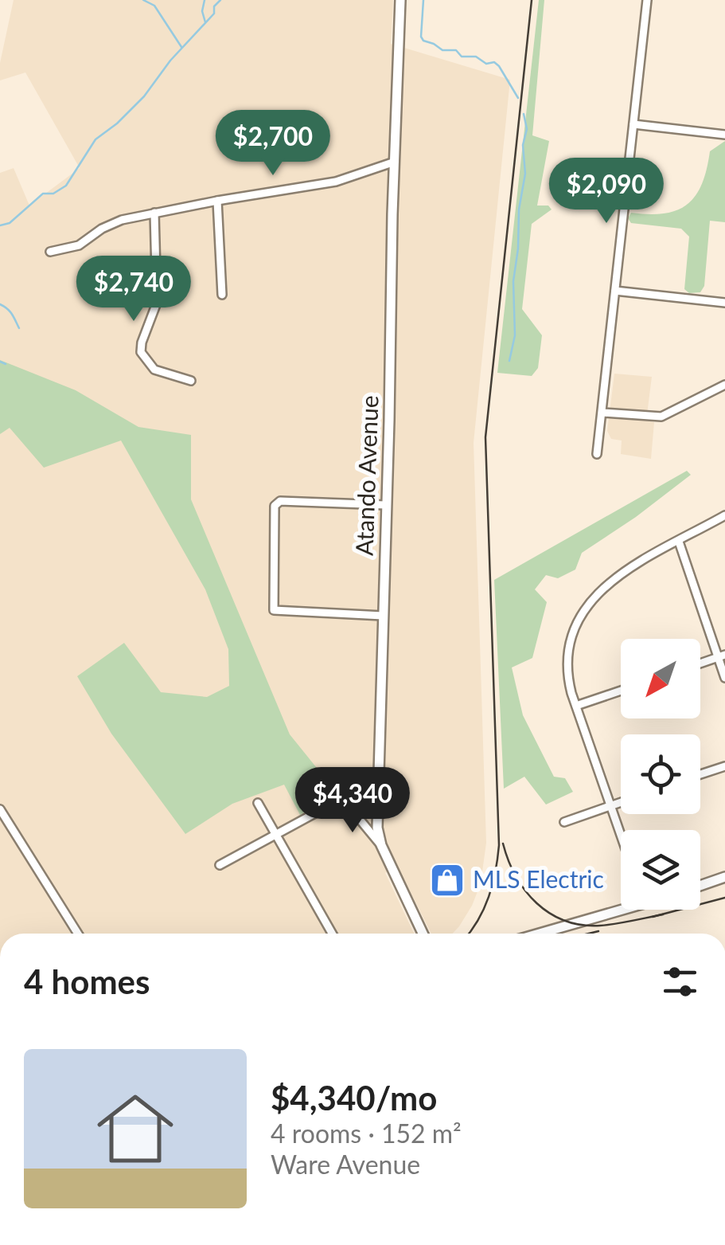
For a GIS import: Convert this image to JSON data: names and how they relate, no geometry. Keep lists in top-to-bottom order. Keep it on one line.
{"streets":{"main road":["Atando Avenue"]},"places":{"shop":["MLS Electric"]},"north":"bottom left","page":{"price":["$2,700","$2,090","$2,740","$4,340"],"heading":"4 homes","list":[{"name":"$4,340/mo","note":"4 rooms · 152 m² · Ware Avenue"}]}}
